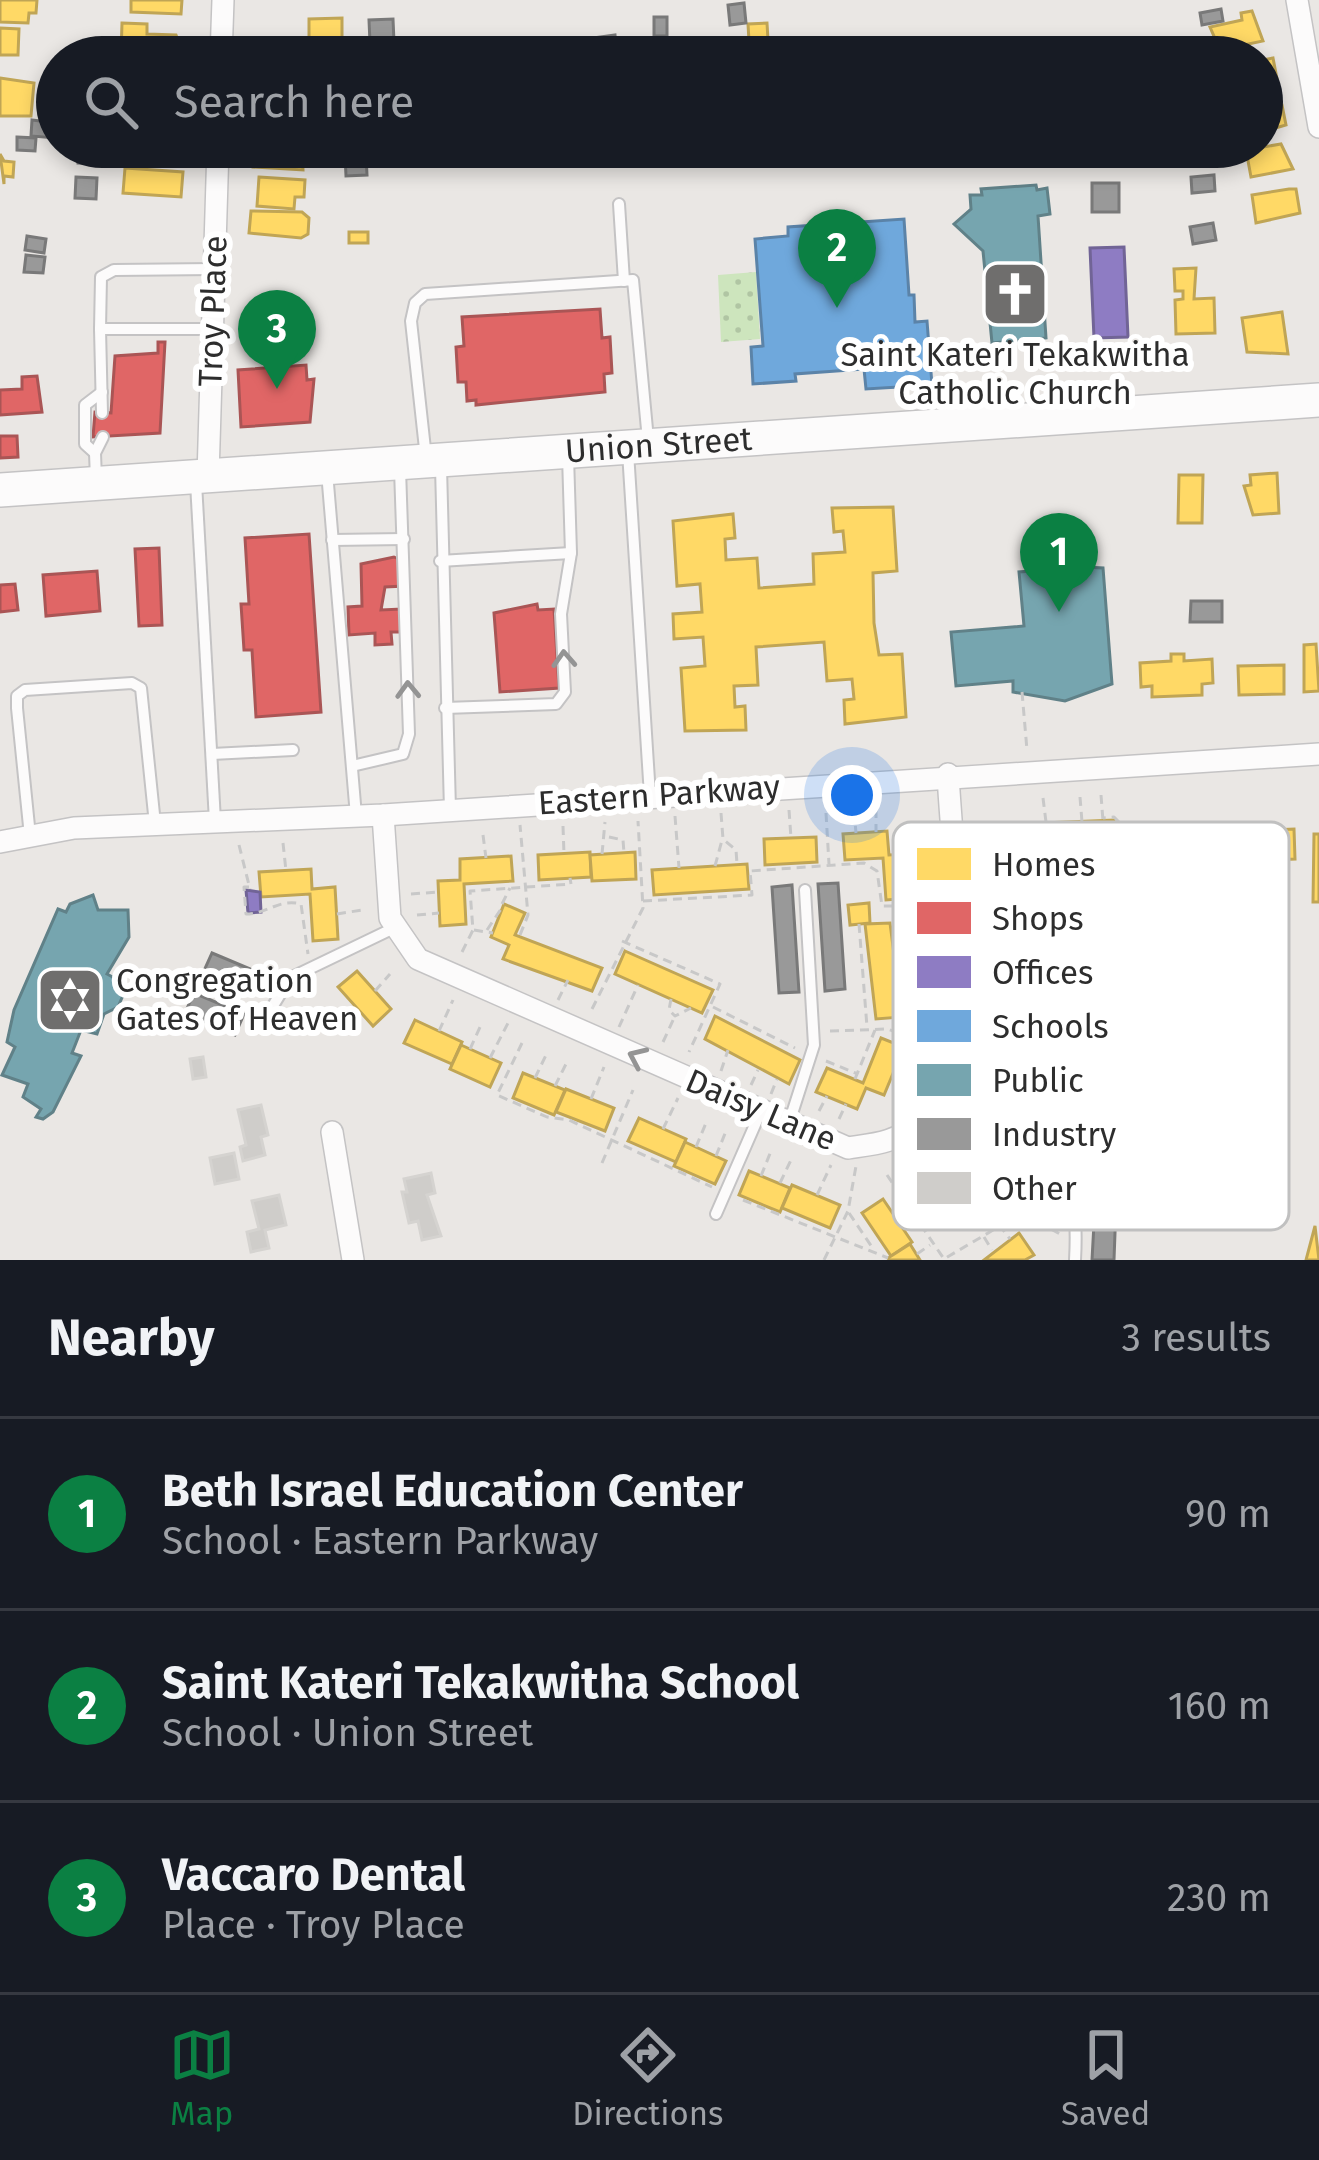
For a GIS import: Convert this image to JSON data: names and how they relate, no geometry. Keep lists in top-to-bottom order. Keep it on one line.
{"streets":{"main road":["Union Street"],"street":["Troy Place","Eastern Parkway","Daisy Lane"]},"crossings":[["Troy Place","Union Street"]],"places":{"church":["Saint Kateri Tekakwitha Catholic Church"],"synagogue":["Congregation Gates of Heaven"]},"legend":["Homes","Shops","Offices","Schools","Public","Industry","Other"],"page":{"search":"Search here","pins":["2","3","1"],"heading":["Nearby","3 results"],"list":[{"mark":"1","name":"Beth Israel Education Center","note":"School · Eastern Parkway","value":"90 m"},{"mark":"2","name":"Saint Kateri Tekakwitha School","note":"School · Union Street","value":"160 m"},{"mark":"3","name":"Vaccaro Dental","note":"Place · Troy Place","value":"230 m"}],"nav":["Map","Directions","Saved"]}}
